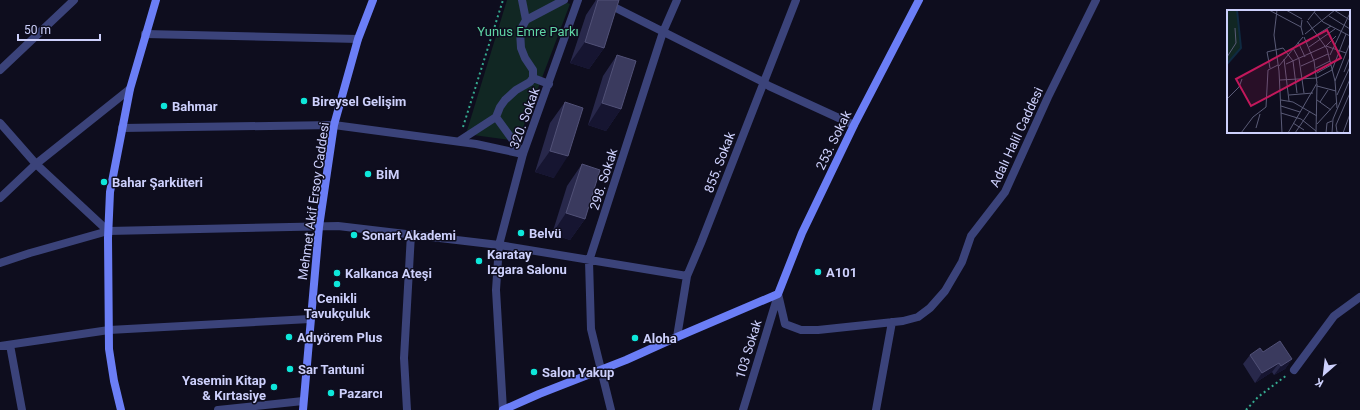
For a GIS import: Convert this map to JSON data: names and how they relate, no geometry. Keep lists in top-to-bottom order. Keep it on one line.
{"streets":{"street":["320. Sokak","Adalı Halil Caddesi","253. Sokak","855. Sokak","298. Sokak","Mehmet Akif Ersoy Caddesi","103 Sokak"]},"crossings":[["Adalı Halil Caddesi","253. Sokak"],["Adalı Halil Caddesi","103 Sokak"],["253. Sokak","103 Sokak"]],"parks":["Yunus Emre Parkı"],"places":["Bireysel Gelişim","Bahmar","BİM","Bahar Şarküteri","Belvü","Sonart Akademi","Karatay Izgara Salonu","A101","Kalkanca Ateşi","Cenikli Tavukçuluk","Adıyörem Plus","Aloha","Sar Tantuni","Salon Yakup","Yasemin Kitap & Kırtasiye","Pazarcı"],"scale_bar":"50 m","north":"bottom left"}
